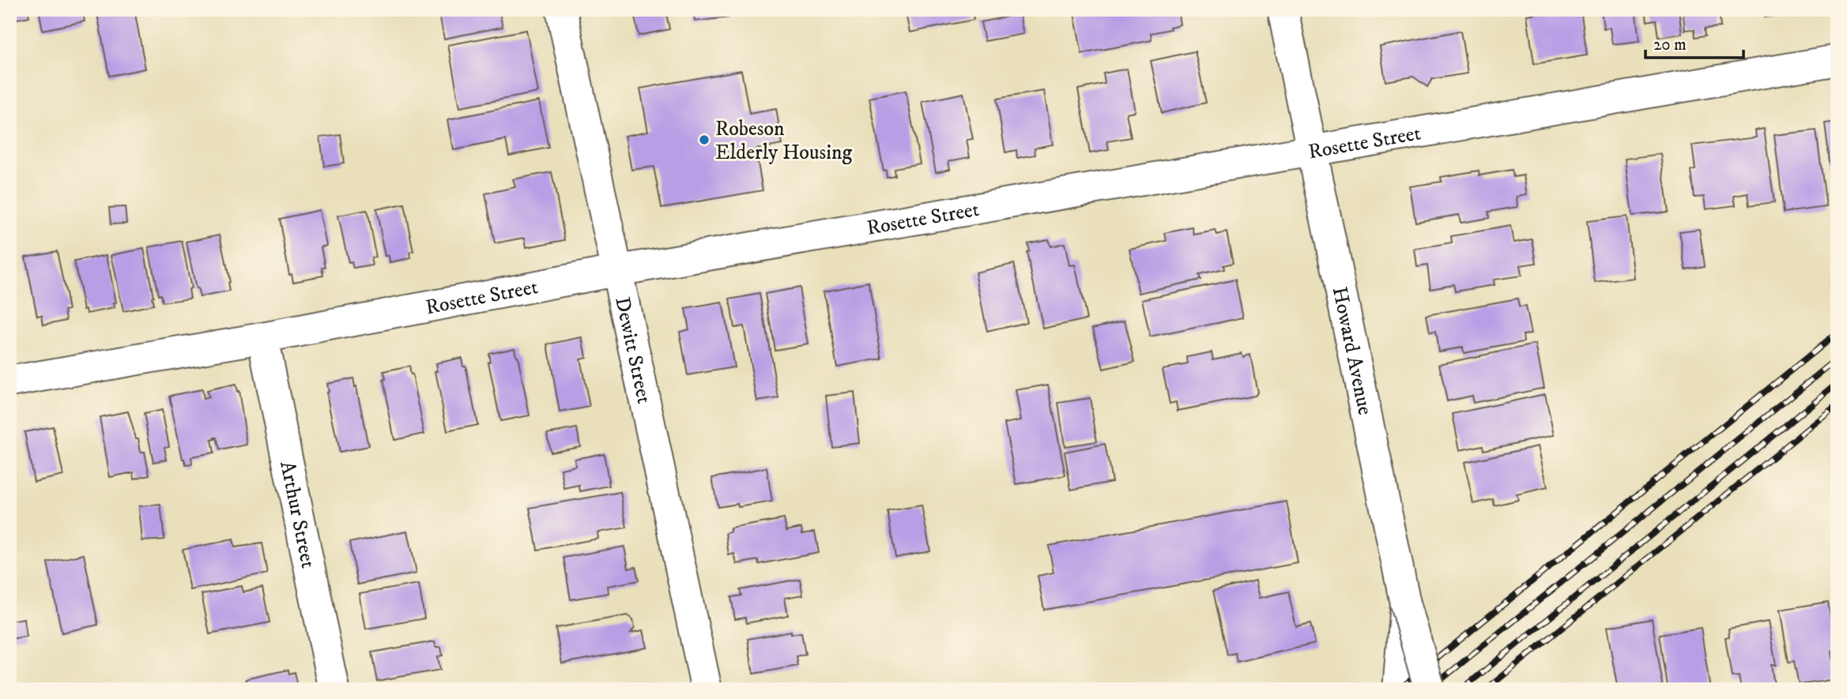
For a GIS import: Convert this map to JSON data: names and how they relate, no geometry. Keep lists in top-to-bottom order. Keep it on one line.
{"streets":{"street":["Rosette Street","Dewitt Street","Howard Avenue","Arthur Street"]},"crossings":[["Rosette Street","Dewitt Street"],["Rosette Street","Howard Avenue"],["Rosette Street","Arthur Street"]],"places":["Robeson Elderly Housing"],"scale_bar":"20 m"}
